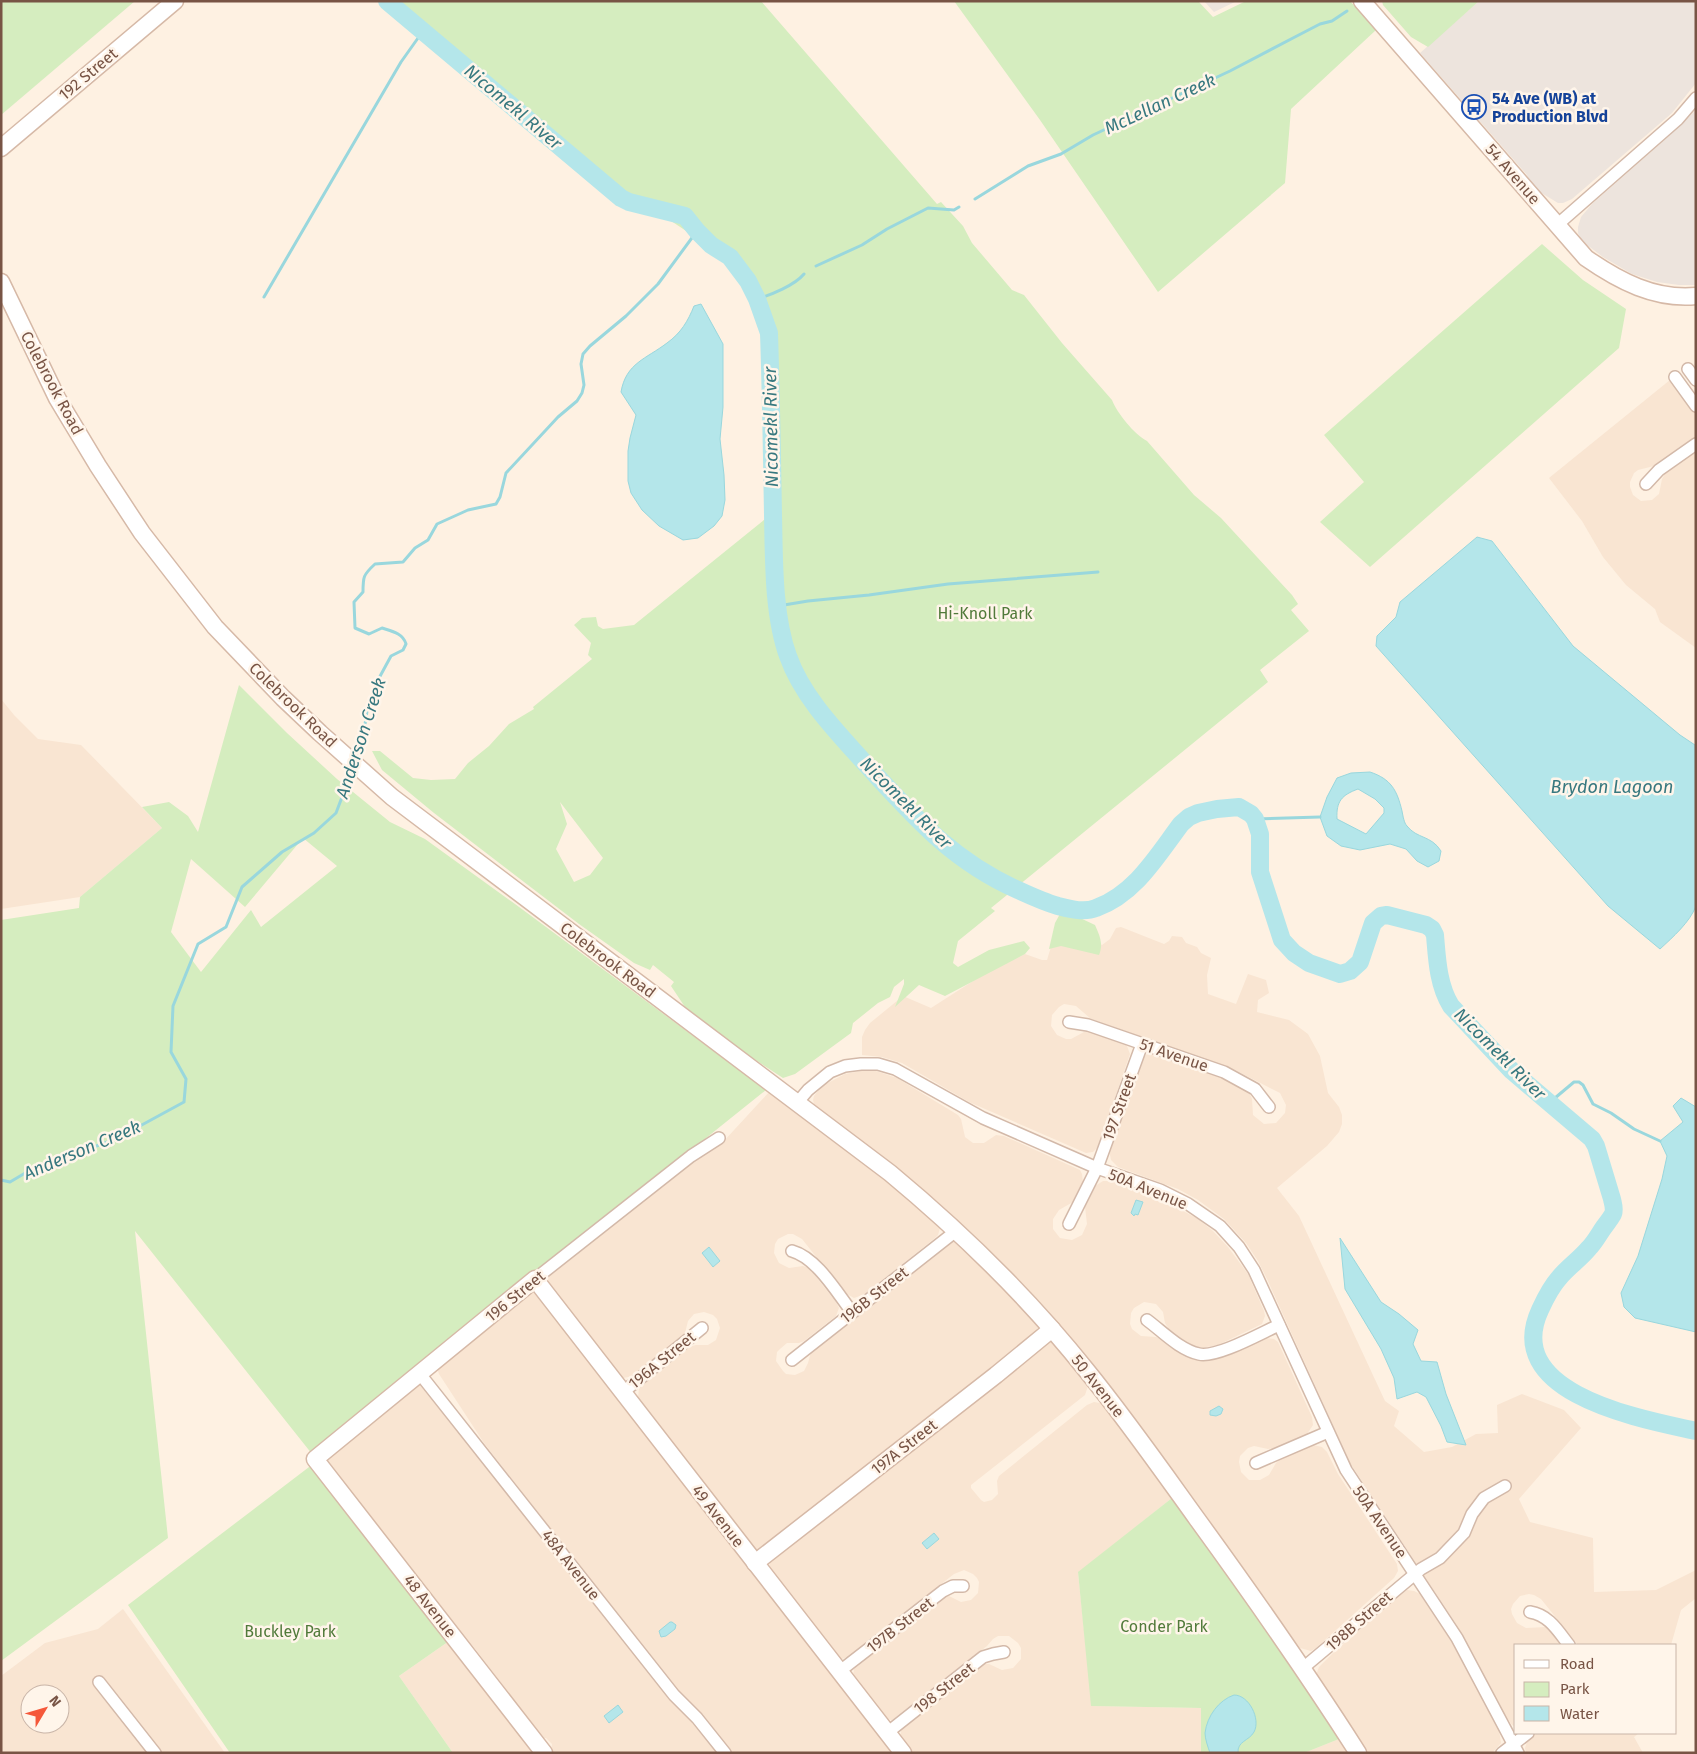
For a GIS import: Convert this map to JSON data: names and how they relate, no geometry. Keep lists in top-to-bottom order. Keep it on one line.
{"streets":{"street":["192 Street","54 Avenue","Colebrook Road","51 Avenue","197 Street","50A Avenue","196B Street","196 Street","196A Street","50 Avenue","197A Street","49 Avenue","48A Avenue","48 Avenue","198B Street","197B Street","198 Street"]},"crossings":[["Colebrook Road","50 Avenue"],["51 Avenue","197 Street"],["197 Street","50A Avenue"],["50A Avenue","50 Avenue"],["50A Avenue","198B Street"],["196B Street","50 Avenue"],["196 Street","49 Avenue"],["196 Street","48A Avenue"],["196 Street","48 Avenue"],["196A Street","49 Avenue"],["50 Avenue","197A Street"],["50 Avenue","198B Street"],["197A Street","49 Avenue"],["49 Avenue","197B Street"],["49 Avenue","198 Street"]],"water":["McLellan Creek","Nicomekl River","Anderson Creek","Brydon Lagoon"],"parks":["Hi-Knoll Park","Conder Park","Buckley Park"],"places":{"bus stop":["54 Ave (WB) at Production Blvd"]},"legend":["Road","Park","Water"],"north":"top right"}
